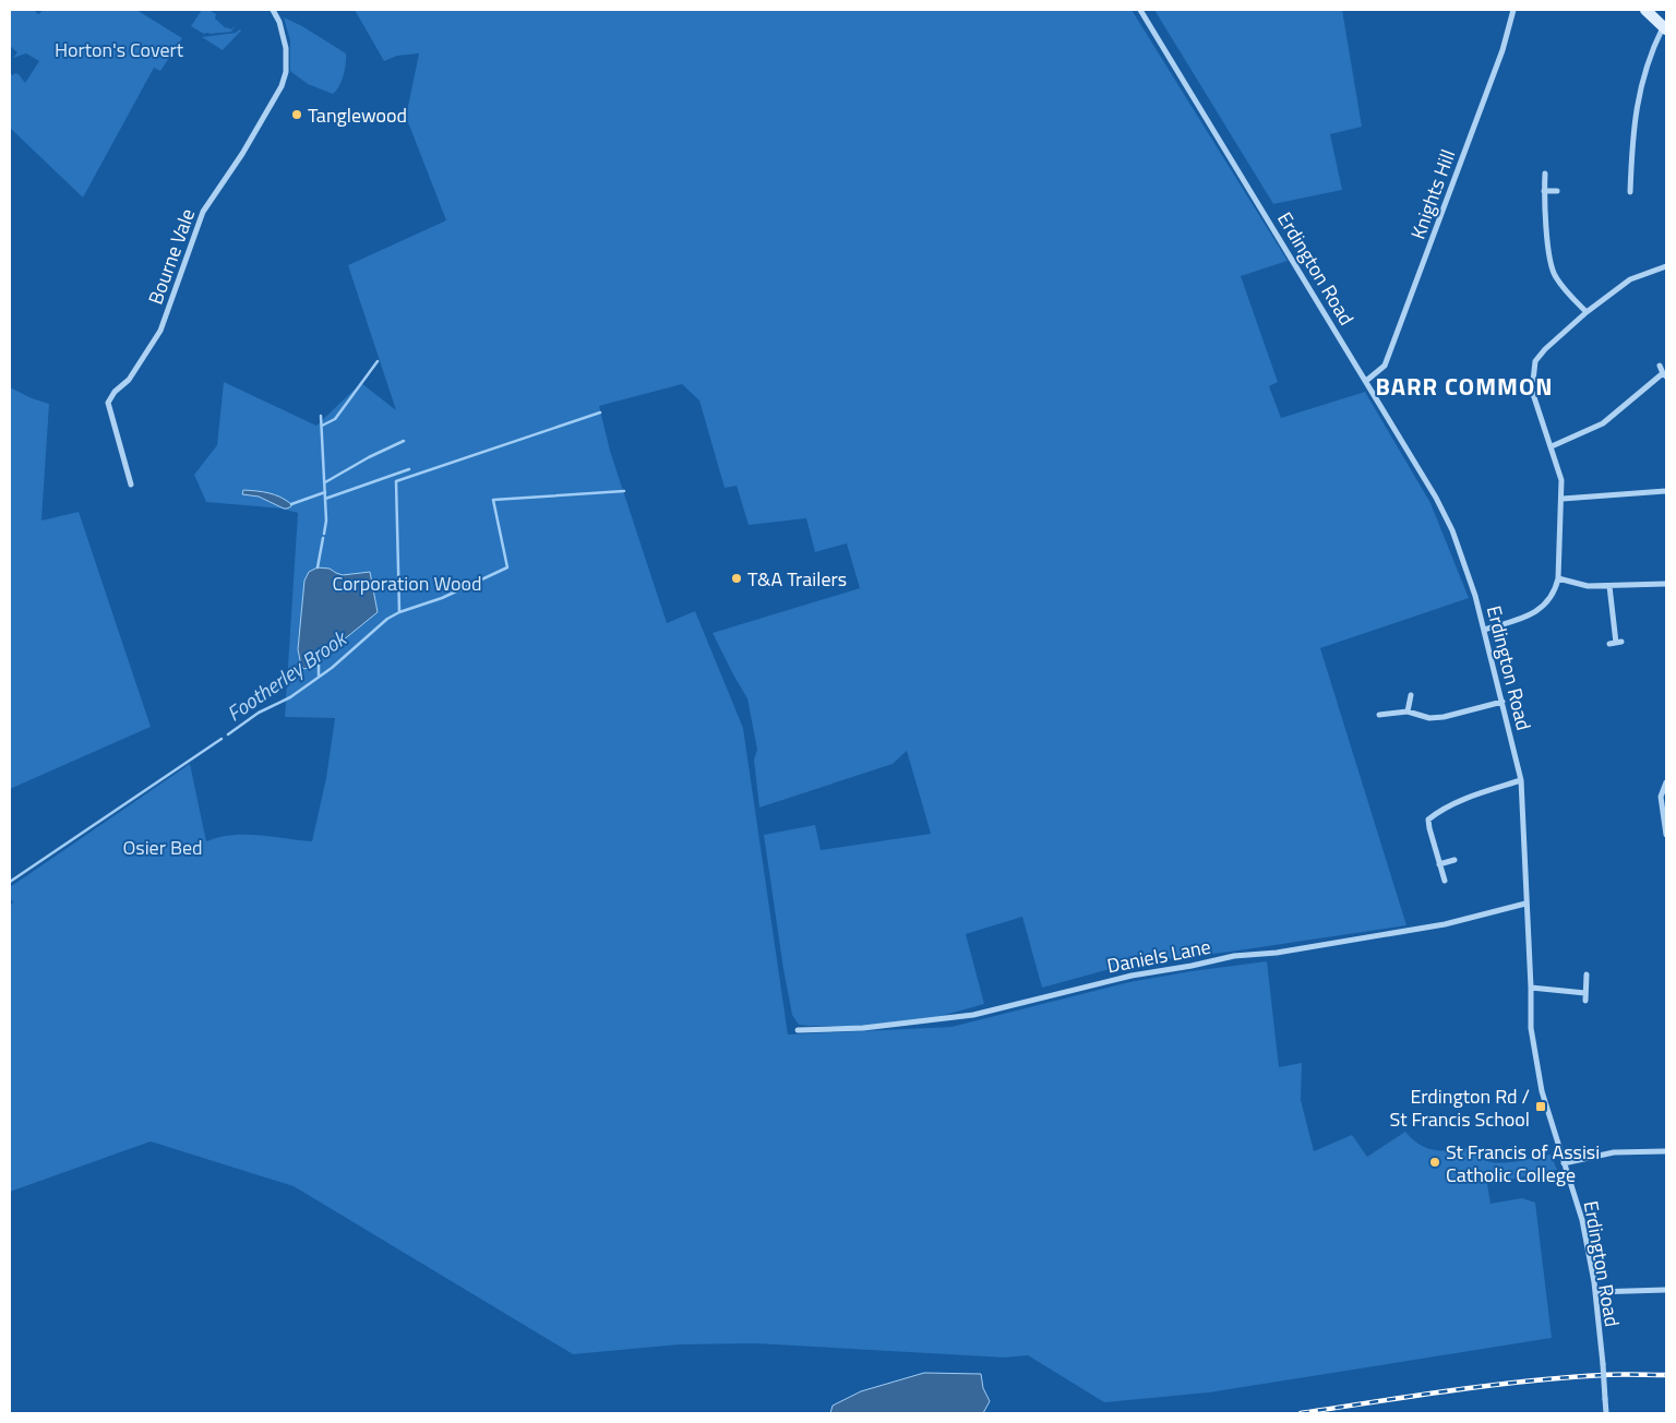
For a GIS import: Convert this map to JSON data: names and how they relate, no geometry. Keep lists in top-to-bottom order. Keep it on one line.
{"streets":{"street":["Knights Hill","Bourne Vale","Erdington Road","Daniels Lane"]},"crossings":[["Knights Hill","Erdington Road"],["Erdington Road","Daniels Lane"]],"districts":["BARR COMMON"],"water":["Footherley Brook"],"parks":["Horton's Covert","Corporation Wood","Osier Bed"],"places":{"other":["Tanglewood","T&A Trailers","St Francis of Assisi Catholic College"],"transit":["Erdington Rd / St Francis School"]}}
